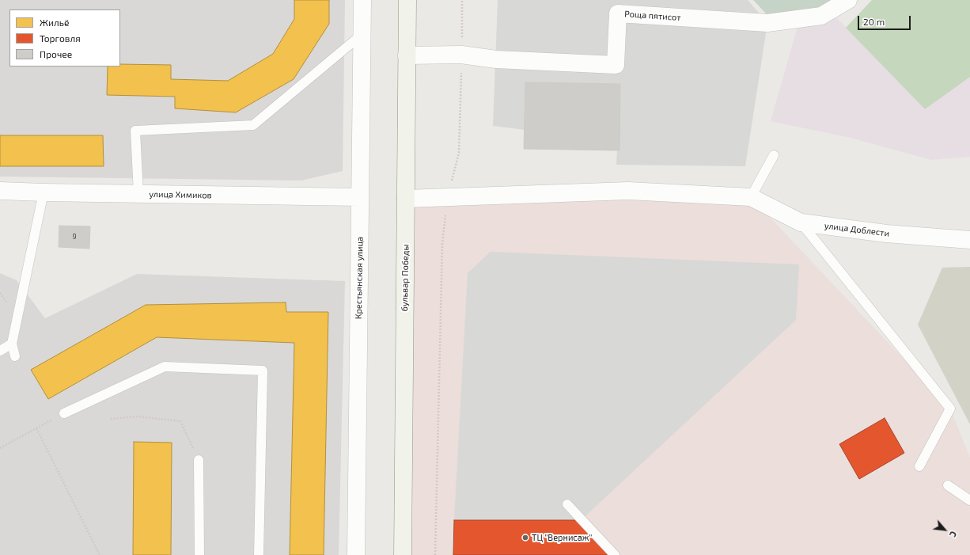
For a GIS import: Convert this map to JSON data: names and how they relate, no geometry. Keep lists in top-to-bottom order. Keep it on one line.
{"streets":{"street":["Роща пятисот","улица Химиков","улица Доблести","Крестьянская улица","бульвар Победы"]},"crossings":[["Роща пятисот","бульвар Победы"],["улица Химиков","Крестьянская улица"]],"places":["ТЦ \"Вернисаж\""],"house_numbers":["9"],"legend":["Жильё","Торговля","Прочее"],"scale_bar":"20 m","north":"bottom right"}
